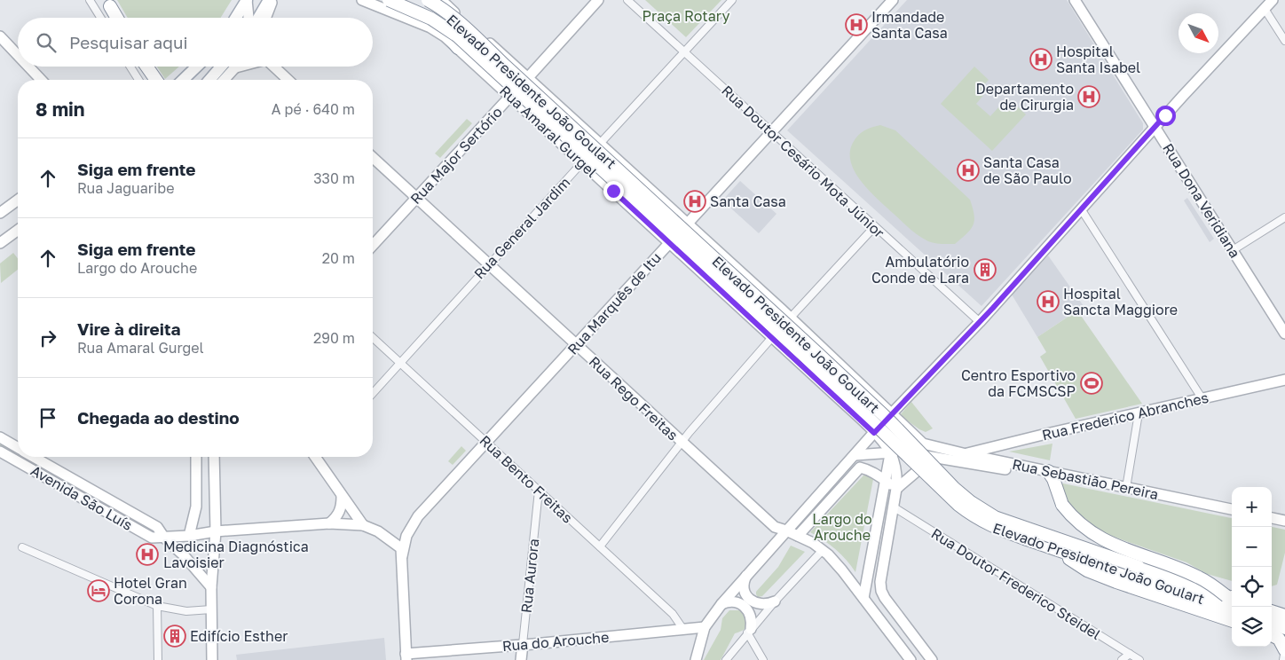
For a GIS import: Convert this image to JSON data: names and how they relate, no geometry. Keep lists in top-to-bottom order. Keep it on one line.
{"streets":{"highway":["Elevado Presidente João Goulart"],"street":["Rua Amaral Gurgel","Rua Major Sertório","Rua Doutor Cesário Mota Júnior","Rua Dona Veridiana","Rua General Jardim","Rua Marquês de Itu","Rua Rego Freitas","Rua Frederico Abranches","Rua Bento Freitas","Rua Sebastião Pereira","Avenida São Luís","Rua Aurora","Rua Doutor Frederico Steidel","Rua do Arouche"]},"crossings":[["Elevado Presidente João Goulart","Rua Amaral Gurgel"],["Rua Amaral Gurgel","Rua Major Sertório"],["Rua Amaral Gurgel","Rua General Jardim"],["Rua Amaral Gurgel","Rua Marquês de Itu"],["Rua Amaral Gurgel","Rua Sebastião Pereira"],["Rua Major Sertório","Rua Rego Freitas"],["Rua Doutor Cesário Mota Júnior","Rua General Jardim"],["Rua Doutor Cesário Mota Júnior","Rua Marquês de Itu"],["Rua General Jardim","Rua Rego Freitas"],["Rua General Jardim","Rua Bento Freitas"],["Rua Marquês de Itu","Rua Rego Freitas"],["Rua Marquês de Itu","Rua Bento Freitas"],["Rua Marquês de Itu","Rua do Arouche"],["Rua Frederico Abranches","Rua Sebastião Pereira"],["Rua Bento Freitas","Rua Aurora"],["Rua Bento Freitas","Rua do Arouche"],["Rua Aurora","Rua do Arouche"]],"parks":["Praça Rotary","Largo do Arouche"],"places":{"hospital":["Irmandade Santa Casa","Hospital Santa Isabel","Departamento de Cirurgia","Santa Casa de São Paulo","Santa Casa","Hospital Sancta Maggiore","Medicina Diagnóstica Lavoisier"],"building":["Ambulatório Conde de Lara","Edifício Esther"],"sports":["Centro Esportivo da FCMSCSP"],"hotel":["Hotel Gran Corona"]},"north":"bottom right","page":{"search":"Pesquisar aqui","heading":["8 min","A pé · 640 m"],"list":[["Siga em frente","Rua Jaguaribe","330 m"],["Siga em frente","Largo do Arouche","20 m"],["Vire à direita","Rua Amaral Gurgel","290 m"],"Chegada ao destino"],"map_buttons":["+","−"]}}
